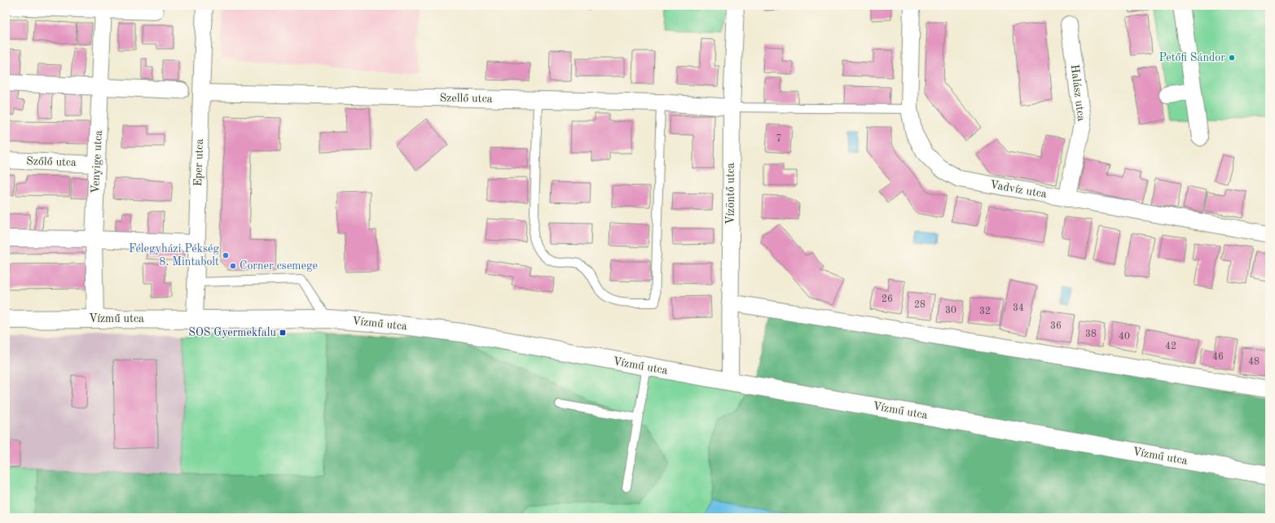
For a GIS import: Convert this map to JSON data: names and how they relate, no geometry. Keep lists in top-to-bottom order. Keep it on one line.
{"streets":{"main road":["Vízmű utca"],"street":["Halász utca","Szellő utca","Szőlő utca","Venyige utca","Eper utca","Vadvíz utca","Vízöntő utca"]},"crossings":[["Halász utca","Vadvíz utca"],["Szellő utca","Eper utca"],["Szellő utca","Vízöntő utca"],["Szőlő utca","Venyige utca"],["Venyige utca","Vízmű utca"],["Eper utca","Vízmű utca"],["Vízöntő utca","Vízmű utca"]],"places":{"other":["Petőfi Sándor","Félegyházi Pékség 8. Mintabolt","Corner csemege"],"transit":["SOS Gyermekfalu"]},"house_numbers":["7","26","28","34","30","32","36","38","40","42","46","48"]}
